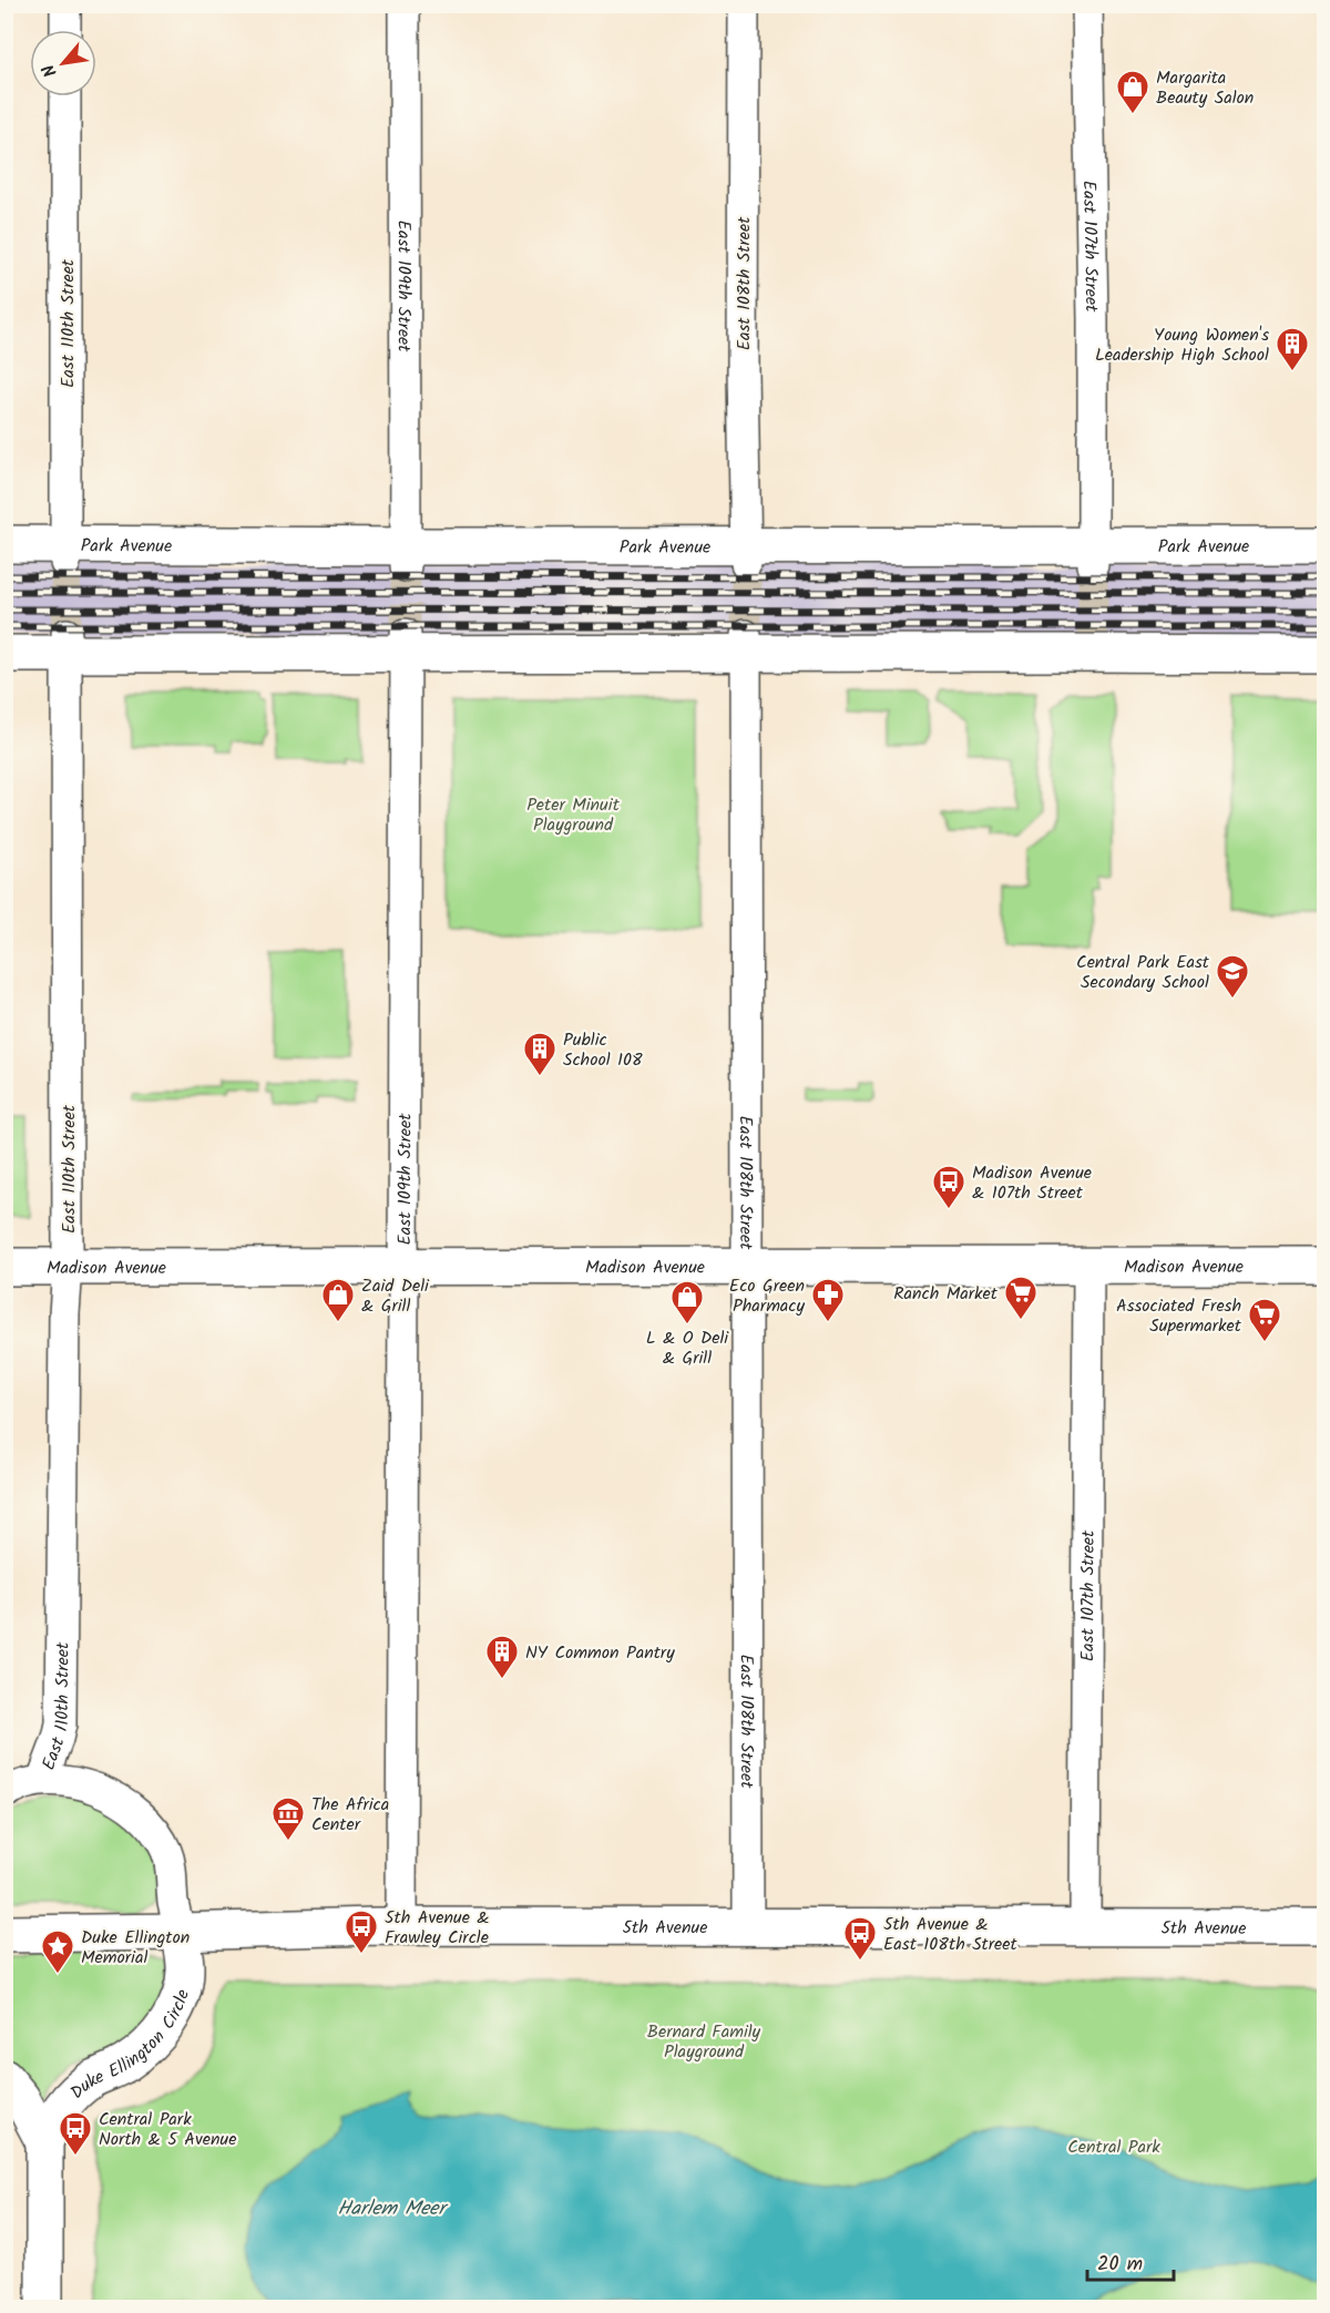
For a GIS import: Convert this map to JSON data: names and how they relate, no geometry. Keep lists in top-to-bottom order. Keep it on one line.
{"streets":{"main road":["Park Avenue","Madison Avenue","5th Avenue","Duke Ellington Circle"],"street":["East 107th Street","East 108th Street","East 109th Street","East 110th Street"]},"crossings":[["East 107th Street","Park Avenue"],["East 107th Street","Madison Avenue"],["East 107th Street","5th Avenue"],["East 108th Street","Park Avenue"],["East 108th Street","Madison Avenue"],["East 108th Street","5th Avenue"],["East 109th Street","Park Avenue"],["East 109th Street","Madison Avenue"],["East 109th Street","5th Avenue"],["East 110th Street","Park Avenue"],["East 110th Street","Madison Avenue"],["East 110th Street","Duke Ellington Circle"],["5th Avenue","Duke Ellington Circle"]],"water":["Harlem Meer"],"parks":["Peter Minuit Playground","Bernard Family Playground","Central Park"],"places":{"shop":["Margarita Beauty Salon","Zaid Deli & Grill","L & O Deli & Grill"],"building":["Young Women's Leadership High School","Public School 108","NY Common Pantry"],"school or university":["Central Park East Secondary School"],"bus stop":["Madison Avenue & 107th Street","5th Avenue & Frawley Circle","5th Avenue & East 108th Street","Central Park North & 5 Avenue"],"supermarket":["Ranch Market","Associated Fresh Supermarket"],"pharmacy":["Eco Green Pharmacy"],"museum":["The Africa Center"],"place":["Duke Ellington Memorial"]},"scale_bar":"20 m","north":"bottom left"}
